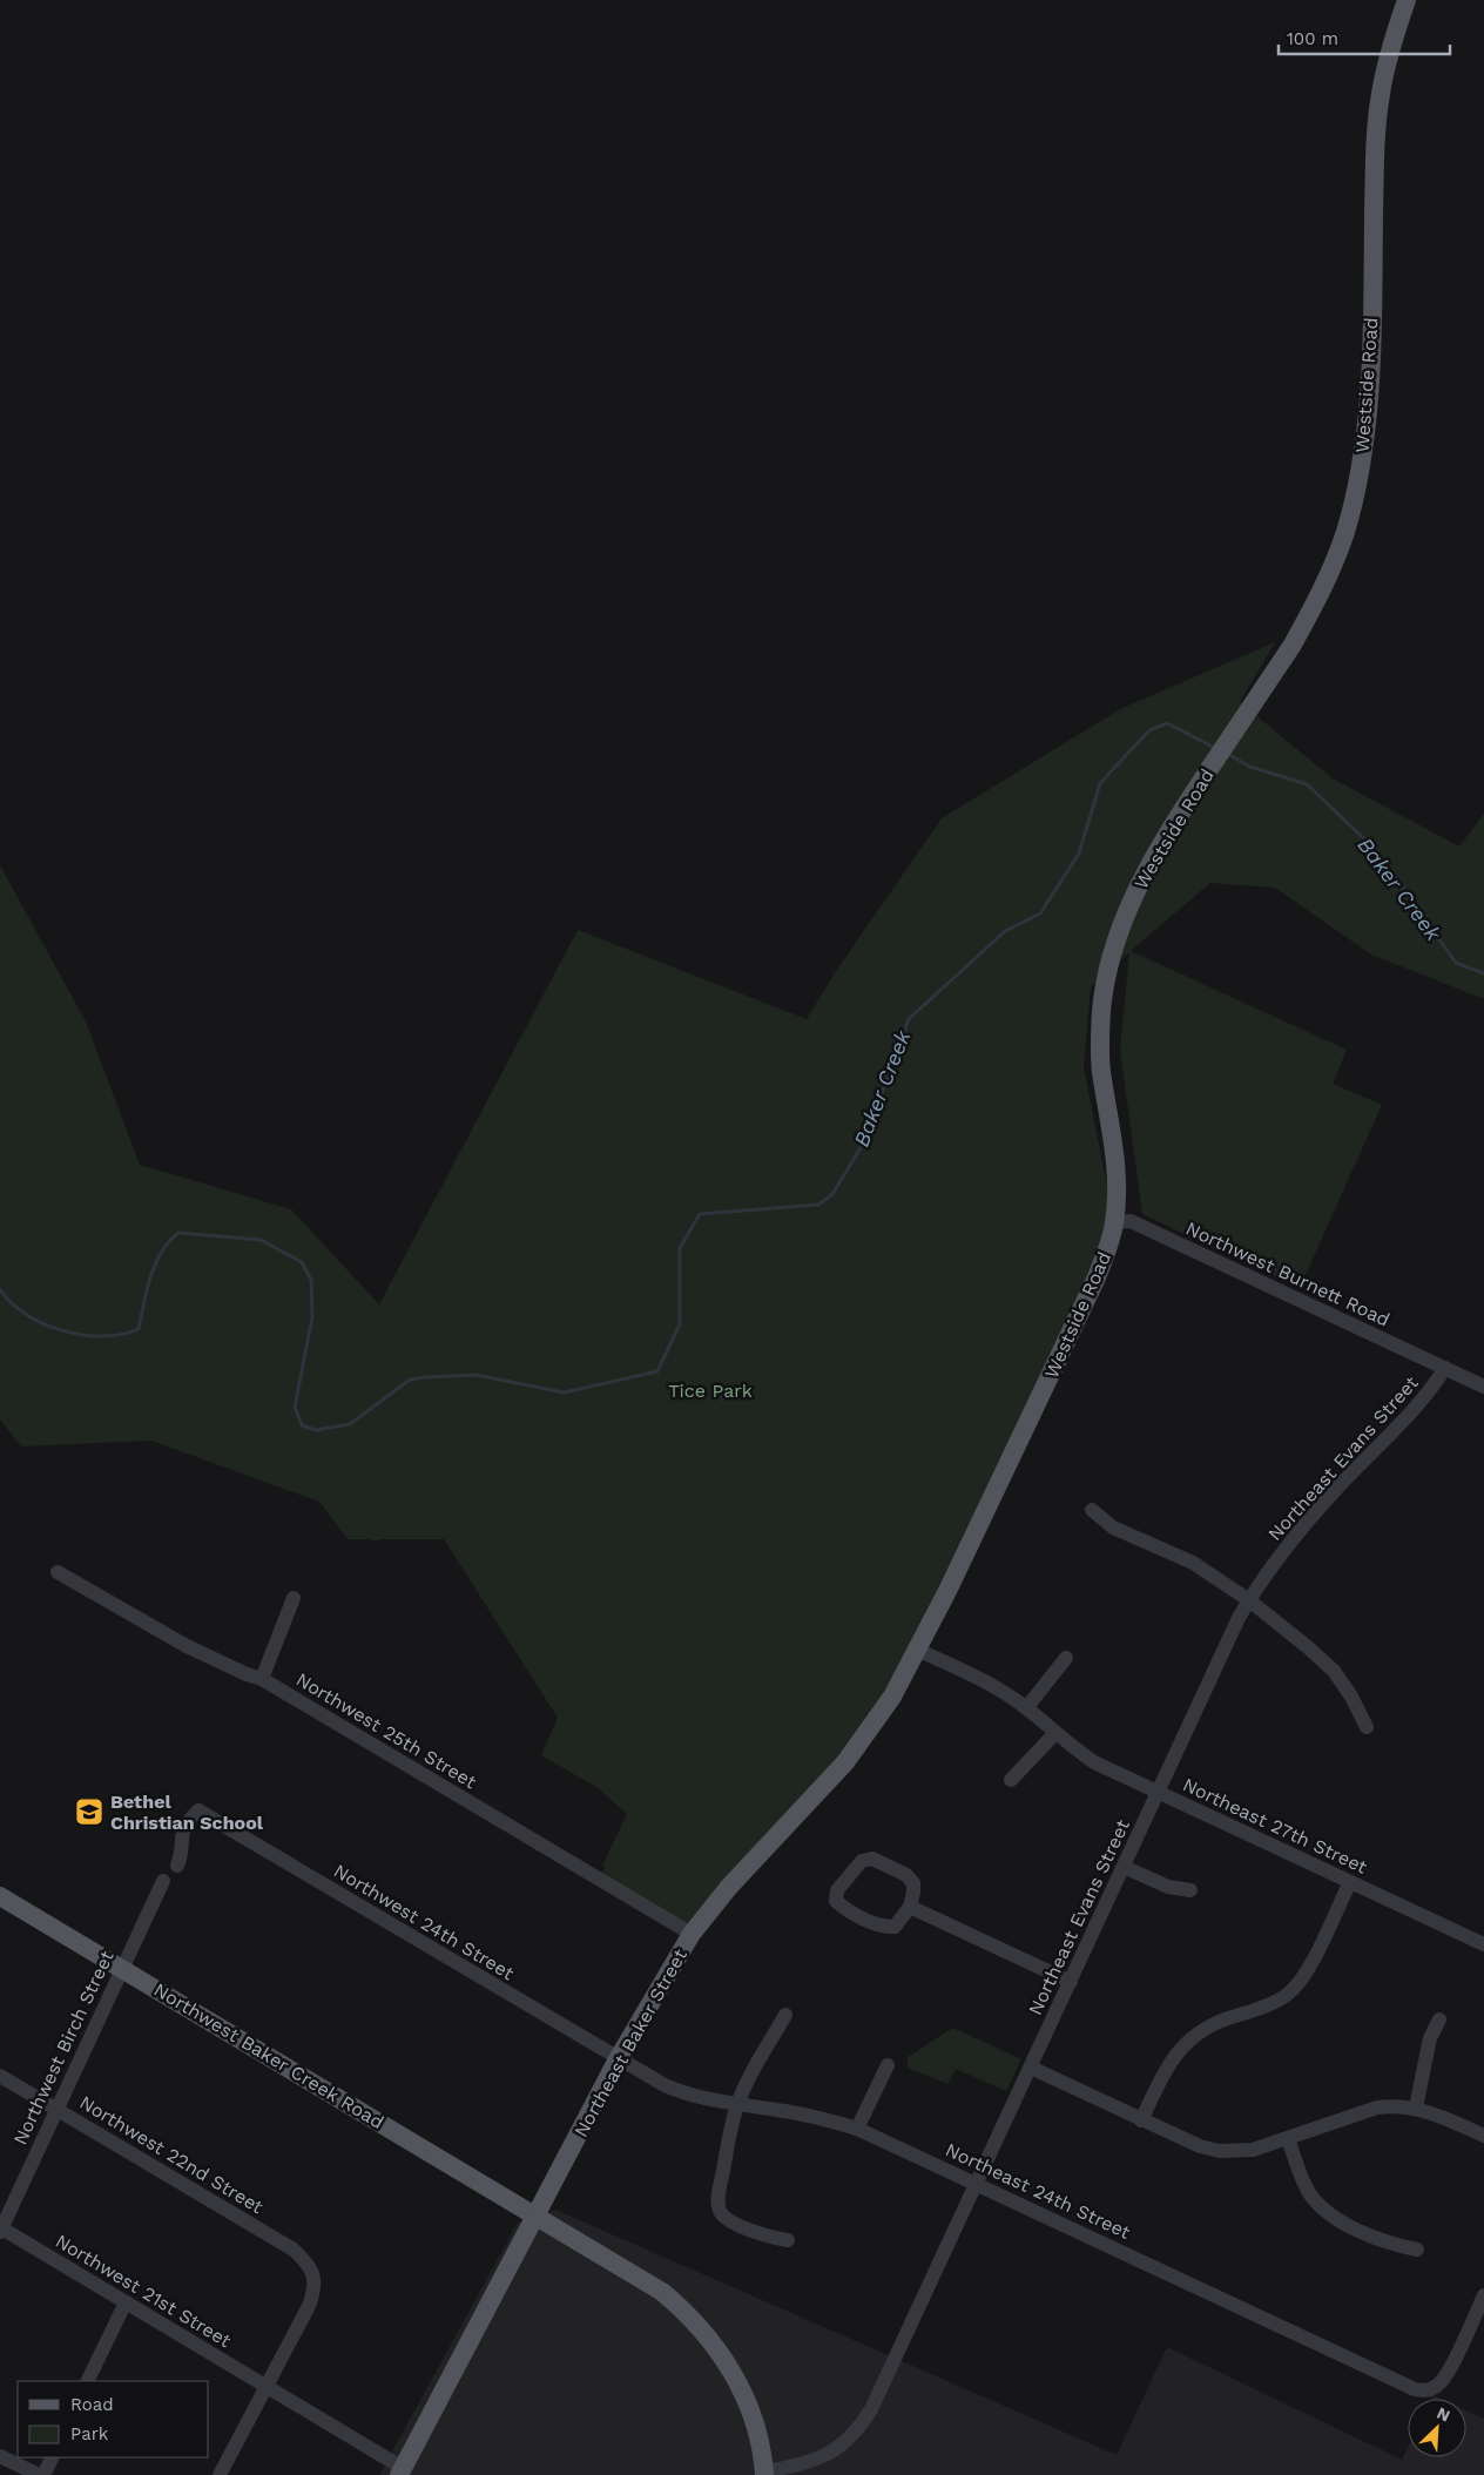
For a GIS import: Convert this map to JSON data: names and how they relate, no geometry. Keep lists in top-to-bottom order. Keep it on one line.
{"streets":{"main road":["Westside Road","Northeast Baker Street","Northwest Baker Creek Road"],"street":["Northwest Burnett Road","Northeast Evans Street","Northwest 25th Street","Northeast 27th Street","Northwest 24th Street","Northwest Birch Street","Northwest 22nd Street","Northeast 24th Street","Northwest 21st Street"]},"crossings":[["Westside Road","Northwest Burnett Road"],["Westside Road","Northeast 27th Street"],["Westside Road","Northeast Baker Street"],["Northwest Burnett Road","Northeast Evans Street"],["Northeast Evans Street","Northeast 27th Street"],["Northeast Evans Street","Northwest Baker Creek Road"],["Northeast Evans Street","Northeast 24th Street"],["Northwest 25th Street","Northeast Baker Street"],["Northeast 27th Street","Northeast Baker Street"],["Northwest 24th Street","Northeast Baker Street"],["Northwest 24th Street","Northeast 24th Street"],["Northeast Baker Street","Northwest Baker Creek Road"],["Northeast Baker Street","Northeast 24th Street"],["Northeast Baker Street","Northwest 21st Street"],["Northwest Birch Street","Northwest Baker Creek Road"],["Northwest Birch Street","Northwest 22nd Street"],["Northwest Birch Street","Northwest 21st Street"],["Northwest 22nd Street","Northwest 21st Street"]],"water":["Baker Creek"],"parks":["Tice Park"],"places":{"school or university":["Bethel Christian School"]},"legend":["Road","Park"],"scale_bar":"100 m","north":"top right"}
